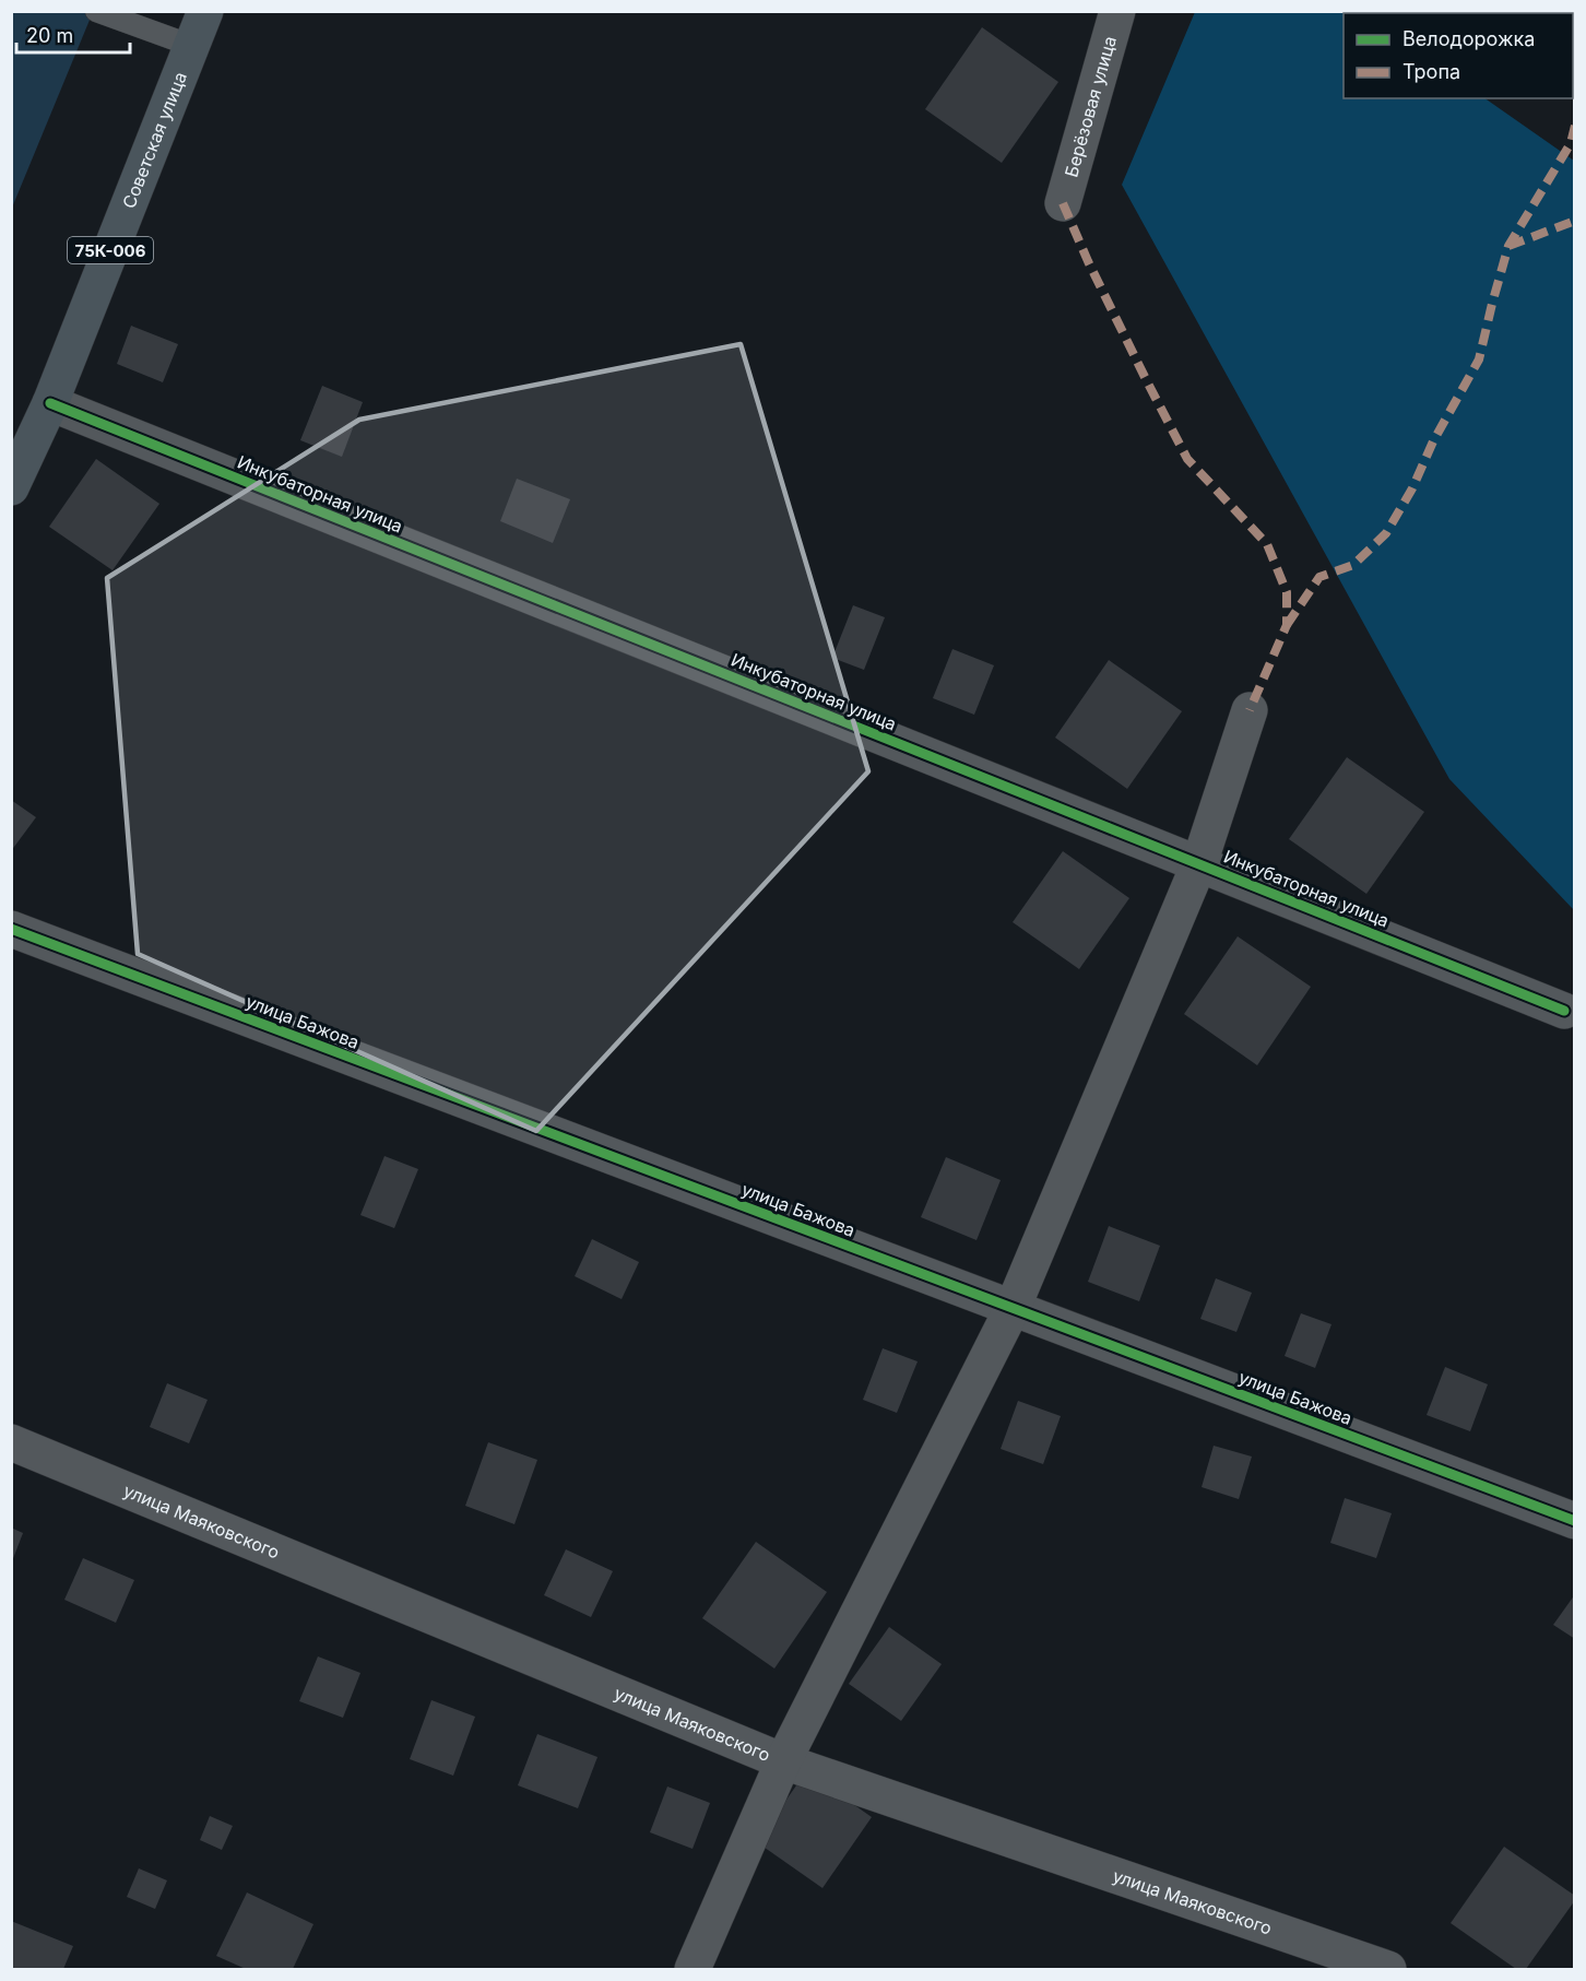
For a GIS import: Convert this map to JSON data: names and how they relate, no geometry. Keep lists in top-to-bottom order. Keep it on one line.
{"streets":{"main road":["Советская улица","75К-006"],"street":["Берёзовая улица","Инкубаторная улица","улица Бажова","улица Маяковского"]},"crossings":[["Советская улица","Инкубаторная улица"]],"legend":["Велодорожка","Тропа"],"scale_bar":"20 m"}
